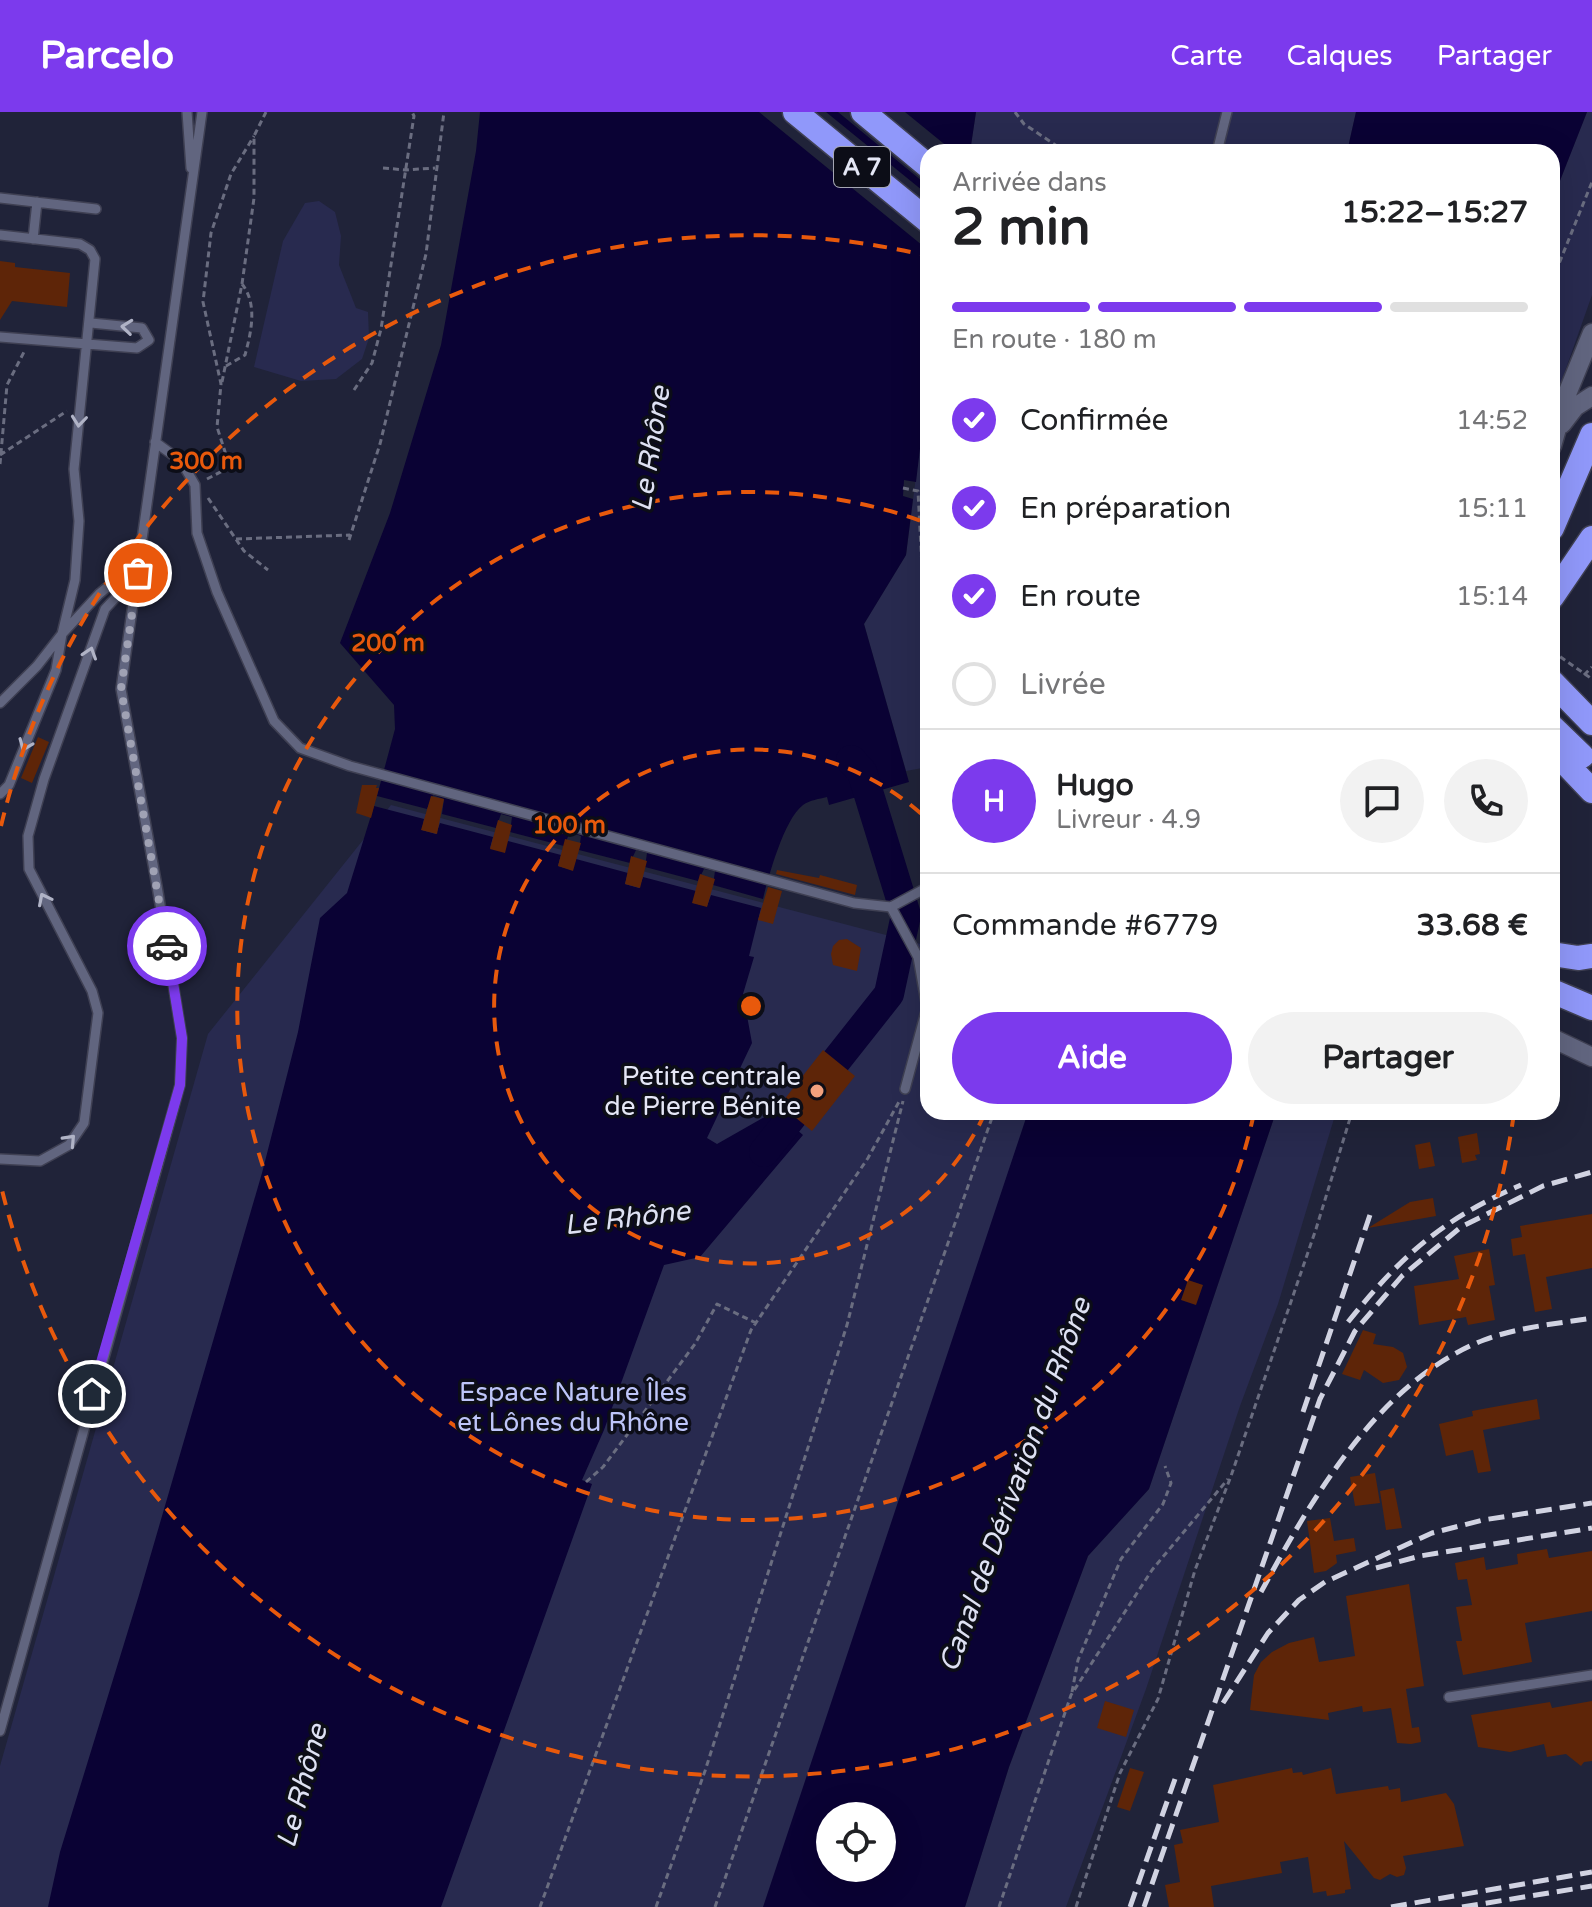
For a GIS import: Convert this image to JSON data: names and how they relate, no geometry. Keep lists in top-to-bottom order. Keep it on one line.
{"streets":{"highway":["A 7"]},"water":["Le Rhône","Canal de Dérivation du Rhône"],"parks":["Espace Nature Îles et Lônes du Rhône"],"places":["Petite centrale de Pierre Bénite"],"page":{"header":"Parcelo","nav":["Carte","Calques","Partager"],"heading":["2 min","Arrivée dans","15:22–15:27"],"panel":["Hugo","Livreur · 4.9","Commande #6779","33.68 €"],"bar":"En route · 180 m","list":[["Confirmée","14:52"],["En préparation","15:11"],["En route","15:14"],"Livrée"],"round":"H","buttons":["Aide","Partager"]},"rings":["300 m","200 m","100 m"]}
